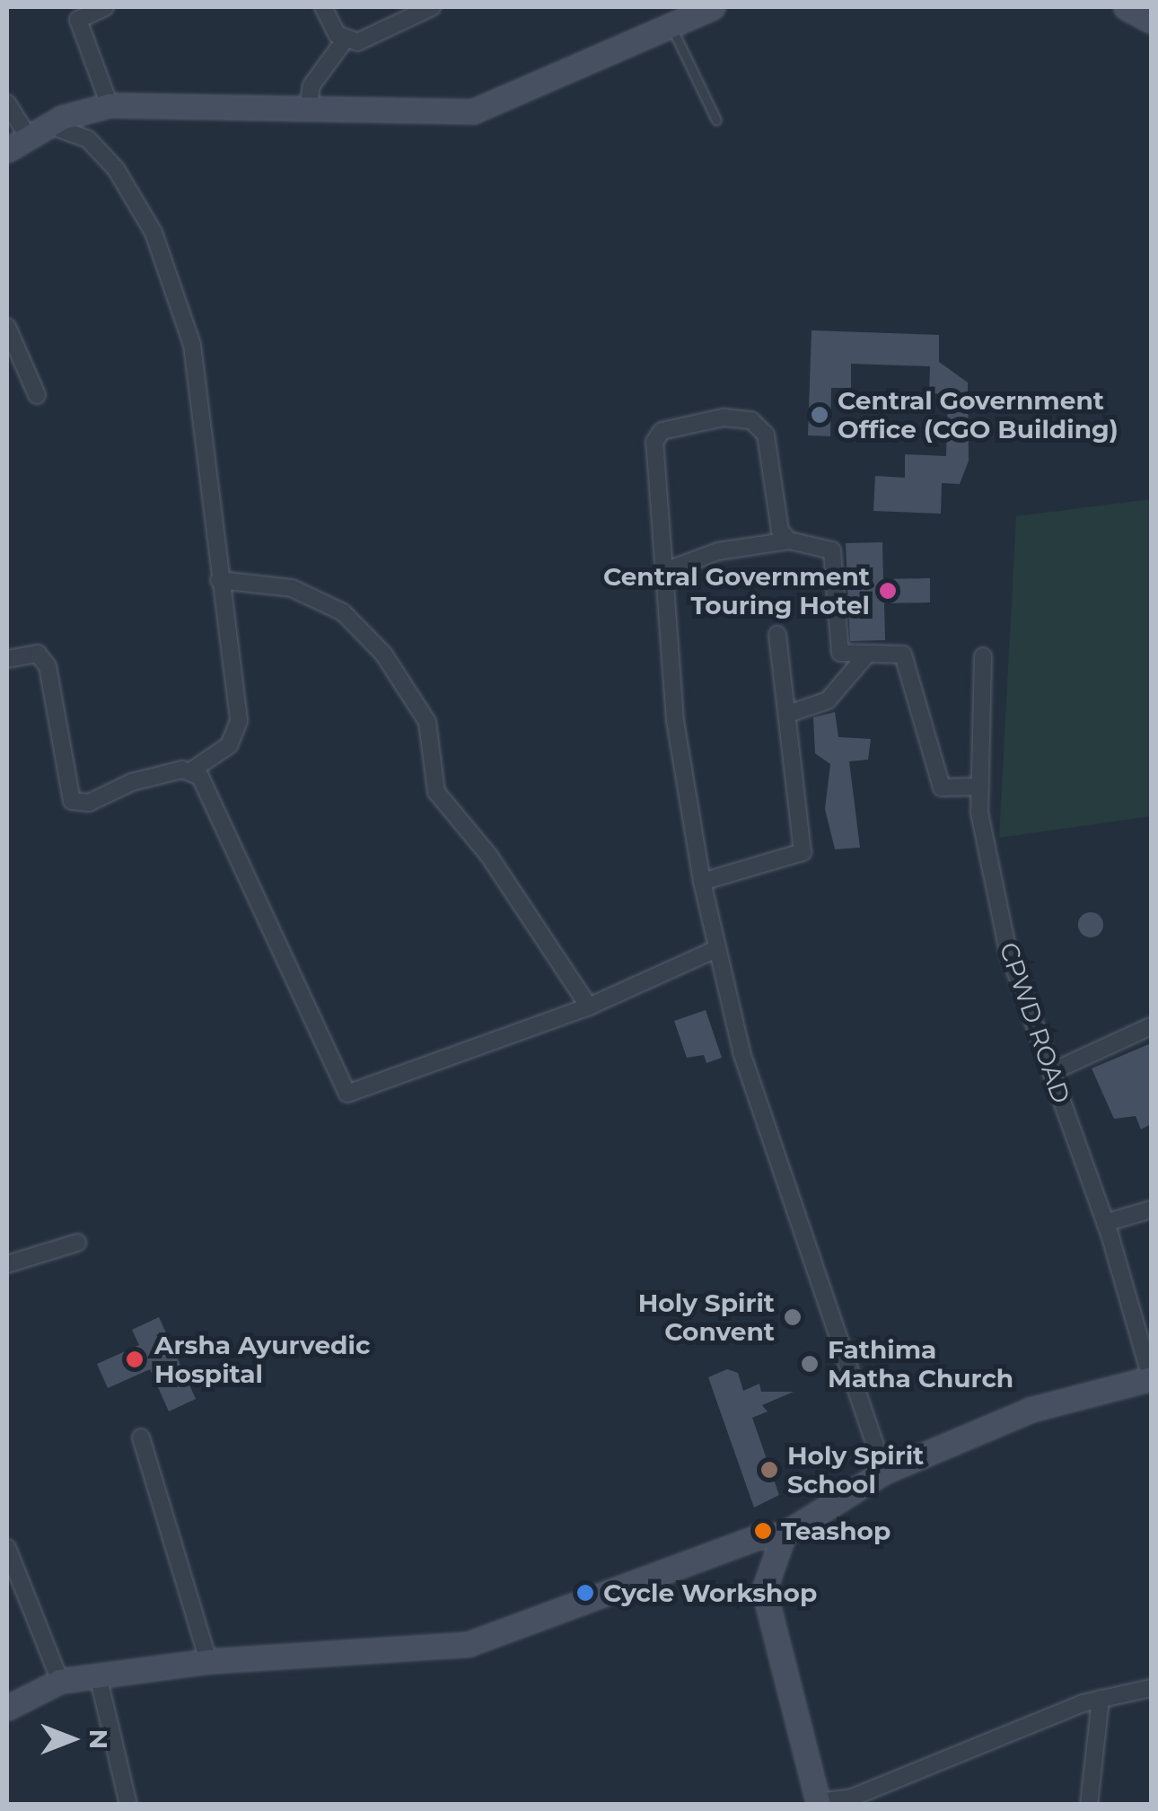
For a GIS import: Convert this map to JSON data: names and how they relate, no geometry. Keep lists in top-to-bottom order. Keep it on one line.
{"streets":{"street":["CPWD ROAD"]},"places":["Central Government Office (CGO Building)","Central Government Touring Hotel","Holy Spirit Convent","Arsha Ayurvedic Hospital","Fathima Matha Church","Holy Spirit School","Teashop","Cycle Workshop"],"north":"right"}
